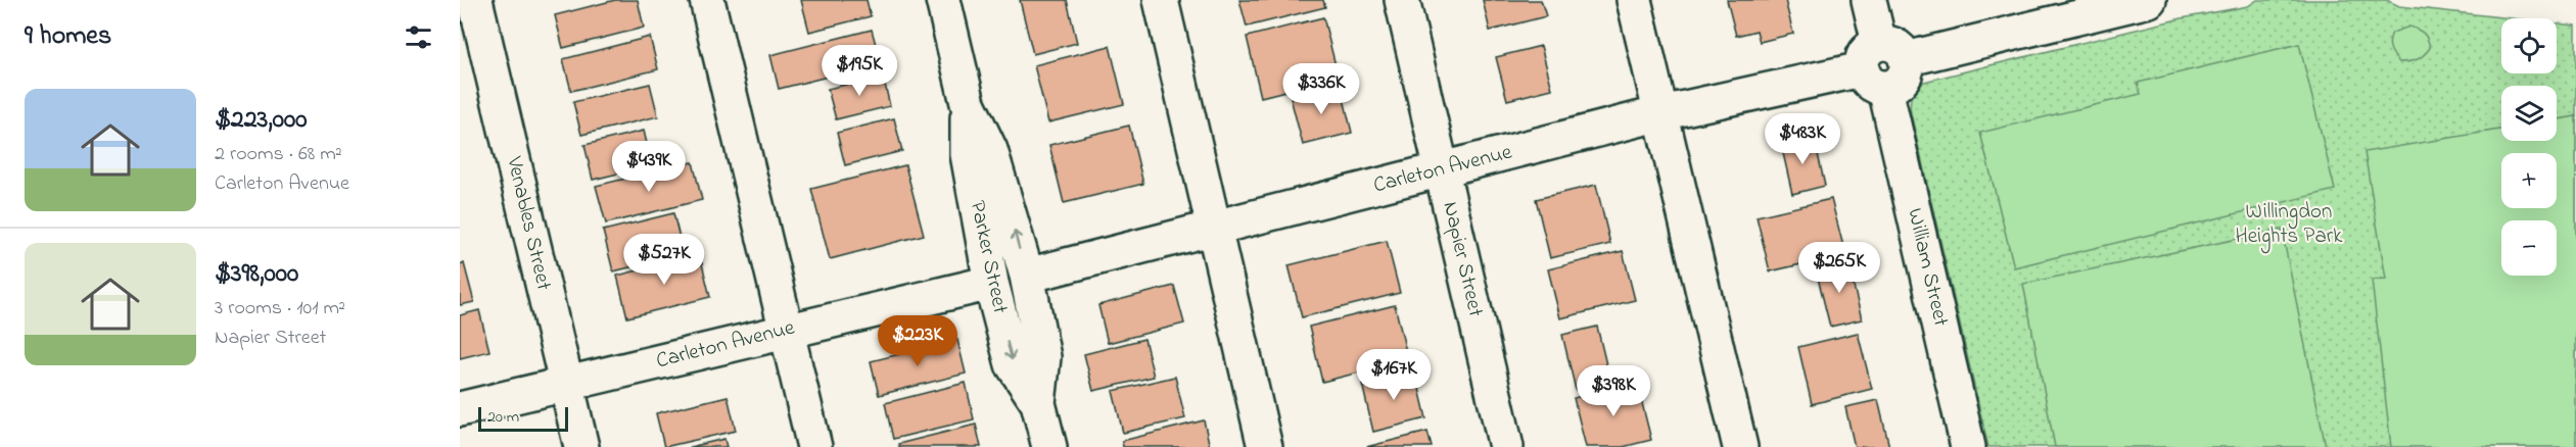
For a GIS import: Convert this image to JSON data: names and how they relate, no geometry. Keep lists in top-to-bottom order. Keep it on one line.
{"streets":{"street":["Carleton Avenue","Venables Street","Parker Street","Napier Street","William Street"]},"crossings":[["Carleton Avenue","Venables Street"],["Carleton Avenue","Parker Street"],["Carleton Avenue","Napier Street"],["Carleton Avenue","William Street"]],"parks":["Willingdon Heights Park"],"scale_bar":"20 m","page":{"heading":"9 homes","map_buttons":["+","−"],"price":["$195K","$336K","$483K","$439K","$527K","$265K","$223K","$167K","$398K"],"list":[{"name":"$223,000","note":"2 rooms · 68 m² · Carleton Avenue"},{"name":"$398,000","note":"3 rooms · 101 m² · Napier Street"}],"scale":"20 m"}}
